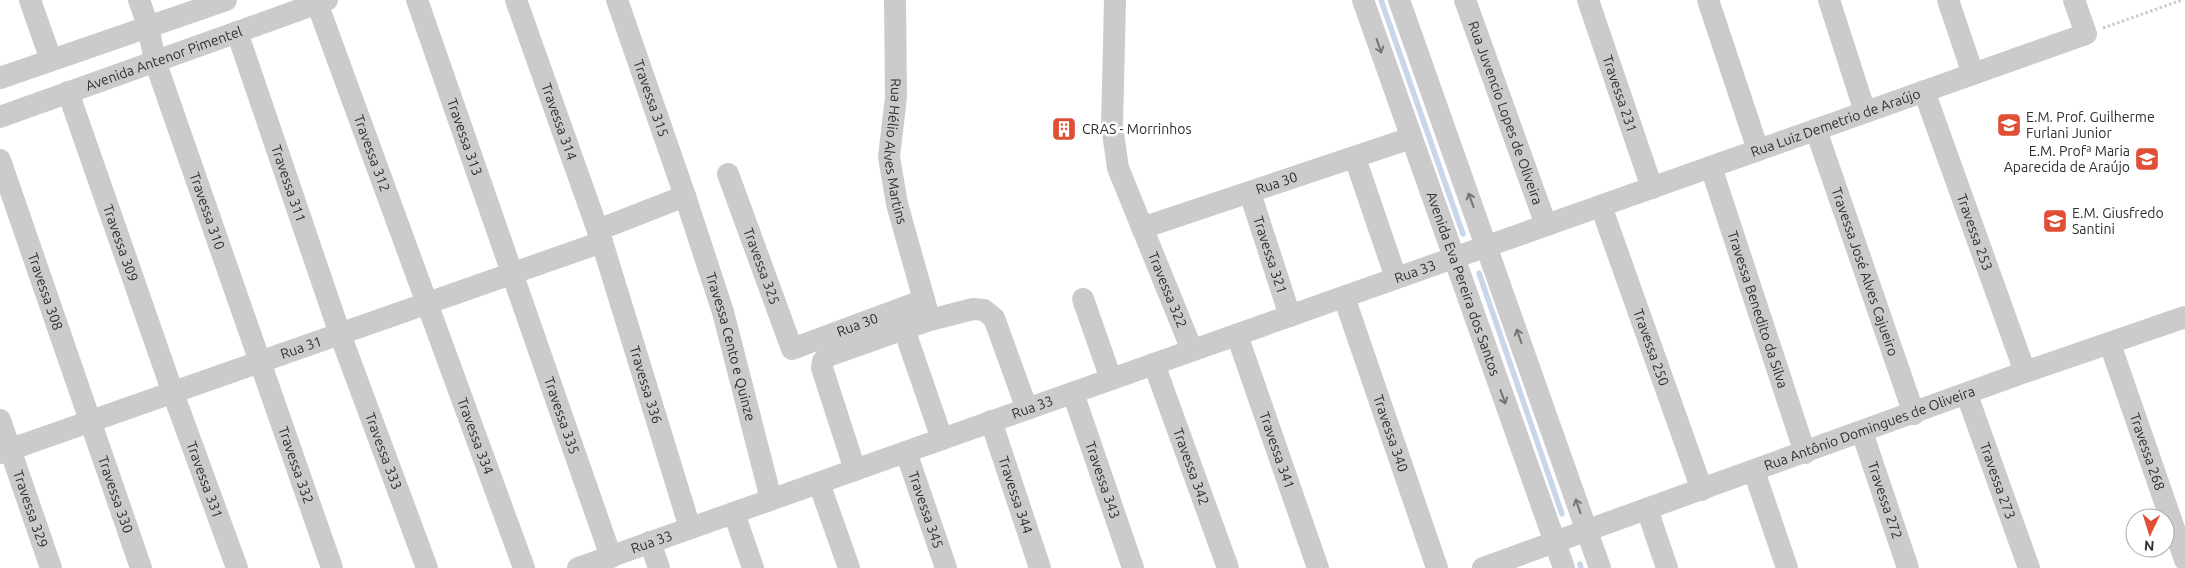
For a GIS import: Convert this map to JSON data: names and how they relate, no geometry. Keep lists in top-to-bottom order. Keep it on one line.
{"streets":{"street":["Avenida Antenor Pimentel","Travessa 231","Travessa 315","Rua Juvencio Lopes de Oliveira","Travessa 314","Rua Luiz Demetrio de Araújo","Travessa 313","Rua Hélio Alves Martins","Travessa 312","Travessa 311","Rua 30","Travessa 310","Travessa 253","Travessa 309","Travessa 321","Travessa 325","Rua 33","Travessa José Alves Cajueiro","Avenida Eva Pereira dos Santos","Travessa 322","Travessa 308","Travessa Benedito da Silva","Travessa Cento e Quinze","Rua 31","Travessa 250","Travessa 336","Travessa 335","Rua Antônio Domingues de Oliveira","Travessa 340","Travessa 334","Travessa 333","Travessa 341","Travessa 268","Travessa 332","Travessa 342","Travessa 331","Travessa 343","Travessa 273","Travessa 330","Travessa 344","Travessa 272","Travessa 329","Travessa 345"]},"crossings":[["Avenida Antenor Pimentel","Travessa 312"],["Avenida Antenor Pimentel","Travessa 311"],["Avenida Antenor Pimentel","Travessa 310"],["Avenida Antenor Pimentel","Travessa 309"],["Travessa 231","Rua Luiz Demetrio de Araújo"],["Travessa 315","Travessa Cento e Quinze"],["Travessa 315","Rua 31"],["Rua Juvencio Lopes de Oliveira","Rua Luiz Demetrio de Araújo"],["Travessa 314","Rua 31"],["Travessa 314","Travessa 336"],["Rua Luiz Demetrio de Araújo","Travessa 253"],["Rua Luiz Demetrio de Araújo","Rua 33"],["Rua Luiz Demetrio de Araújo","Travessa José Alves Cajueiro"],["Rua Luiz Demetrio de Araújo","Travessa Benedito da Silva"],["Rua Luiz Demetrio de Araújo","Travessa 250"],["Travessa 313","Rua 31"],["Travessa 313","Travessa 335"],["Rua Hélio Alves Martins","Rua 30"],["Travessa 312","Rua 31"],["Travessa 312","Travessa 334"],["Travessa 311","Rua 31"],["Travessa 311","Travessa 333"],["Rua 30","Travessa 321"],["Rua 30","Travessa 325"],["Rua 30","Avenida Eva Pereira dos Santos"],["Rua 30","Travessa 322"],["Travessa 310","Rua 31"],["Travessa 310","Travessa 332"],["Travessa 253","Rua Antônio Domingues de Oliveira"],["Travessa 309","Rua 31"],["Travessa 309","Travessa 331"],["Travessa 321","Rua 33"],["Rua 33","Avenida Eva Pereira dos Santos"],["Rua 33","Travessa 322"],["Rua 33","Travessa Cento e Quinze"],["Rua 33","Travessa 336"],["Rua 33","Travessa 335"],["Rua 33","Travessa 340"],["Rua 33","Travessa 341"],["Rua 33","Travessa 342"],["Rua 33","Travessa 343"],["Rua 33","Travessa 344"],["Rua 33","Travessa 345"],["Travessa José Alves Cajueiro","Rua Antônio Domingues de Oliveira"],["Avenida Eva Pereira dos Santos","Rua Antônio Domingues de Oliveira"],["Travessa 308","Rua 31"],["Travessa 308","Travessa 330"],["Travessa Benedito da Silva","Rua Antônio Domingues de Oliveira"],["Travessa Cento e Quinze","Rua 31"],["Rua 31","Travessa 336"],["Rua 31","Travessa 335"],["Rua 31","Travessa 334"],["Rua 31","Travessa 333"],["Rua 31","Travessa 332"],["Rua 31","Travessa 331"],["Rua 31","Travessa 330"],["Rua 31","Travessa 329"],["Travessa 250","Rua Antônio Domingues de Oliveira"],["Rua Antônio Domingues de Oliveira","Travessa 268"],["Rua Antônio Domingues de Oliveira","Travessa 273"],["Rua Antônio Domingues de Oliveira","Travessa 272"]],"places":{"school or university":["E.M. Prof. Guilherme Furlani Junior","E.M. Profª Maria Aparecida de Araújo","E.M. Giusfredo Santini"],"building":["CRAS - Morrinhos"]},"north":"bottom"}
